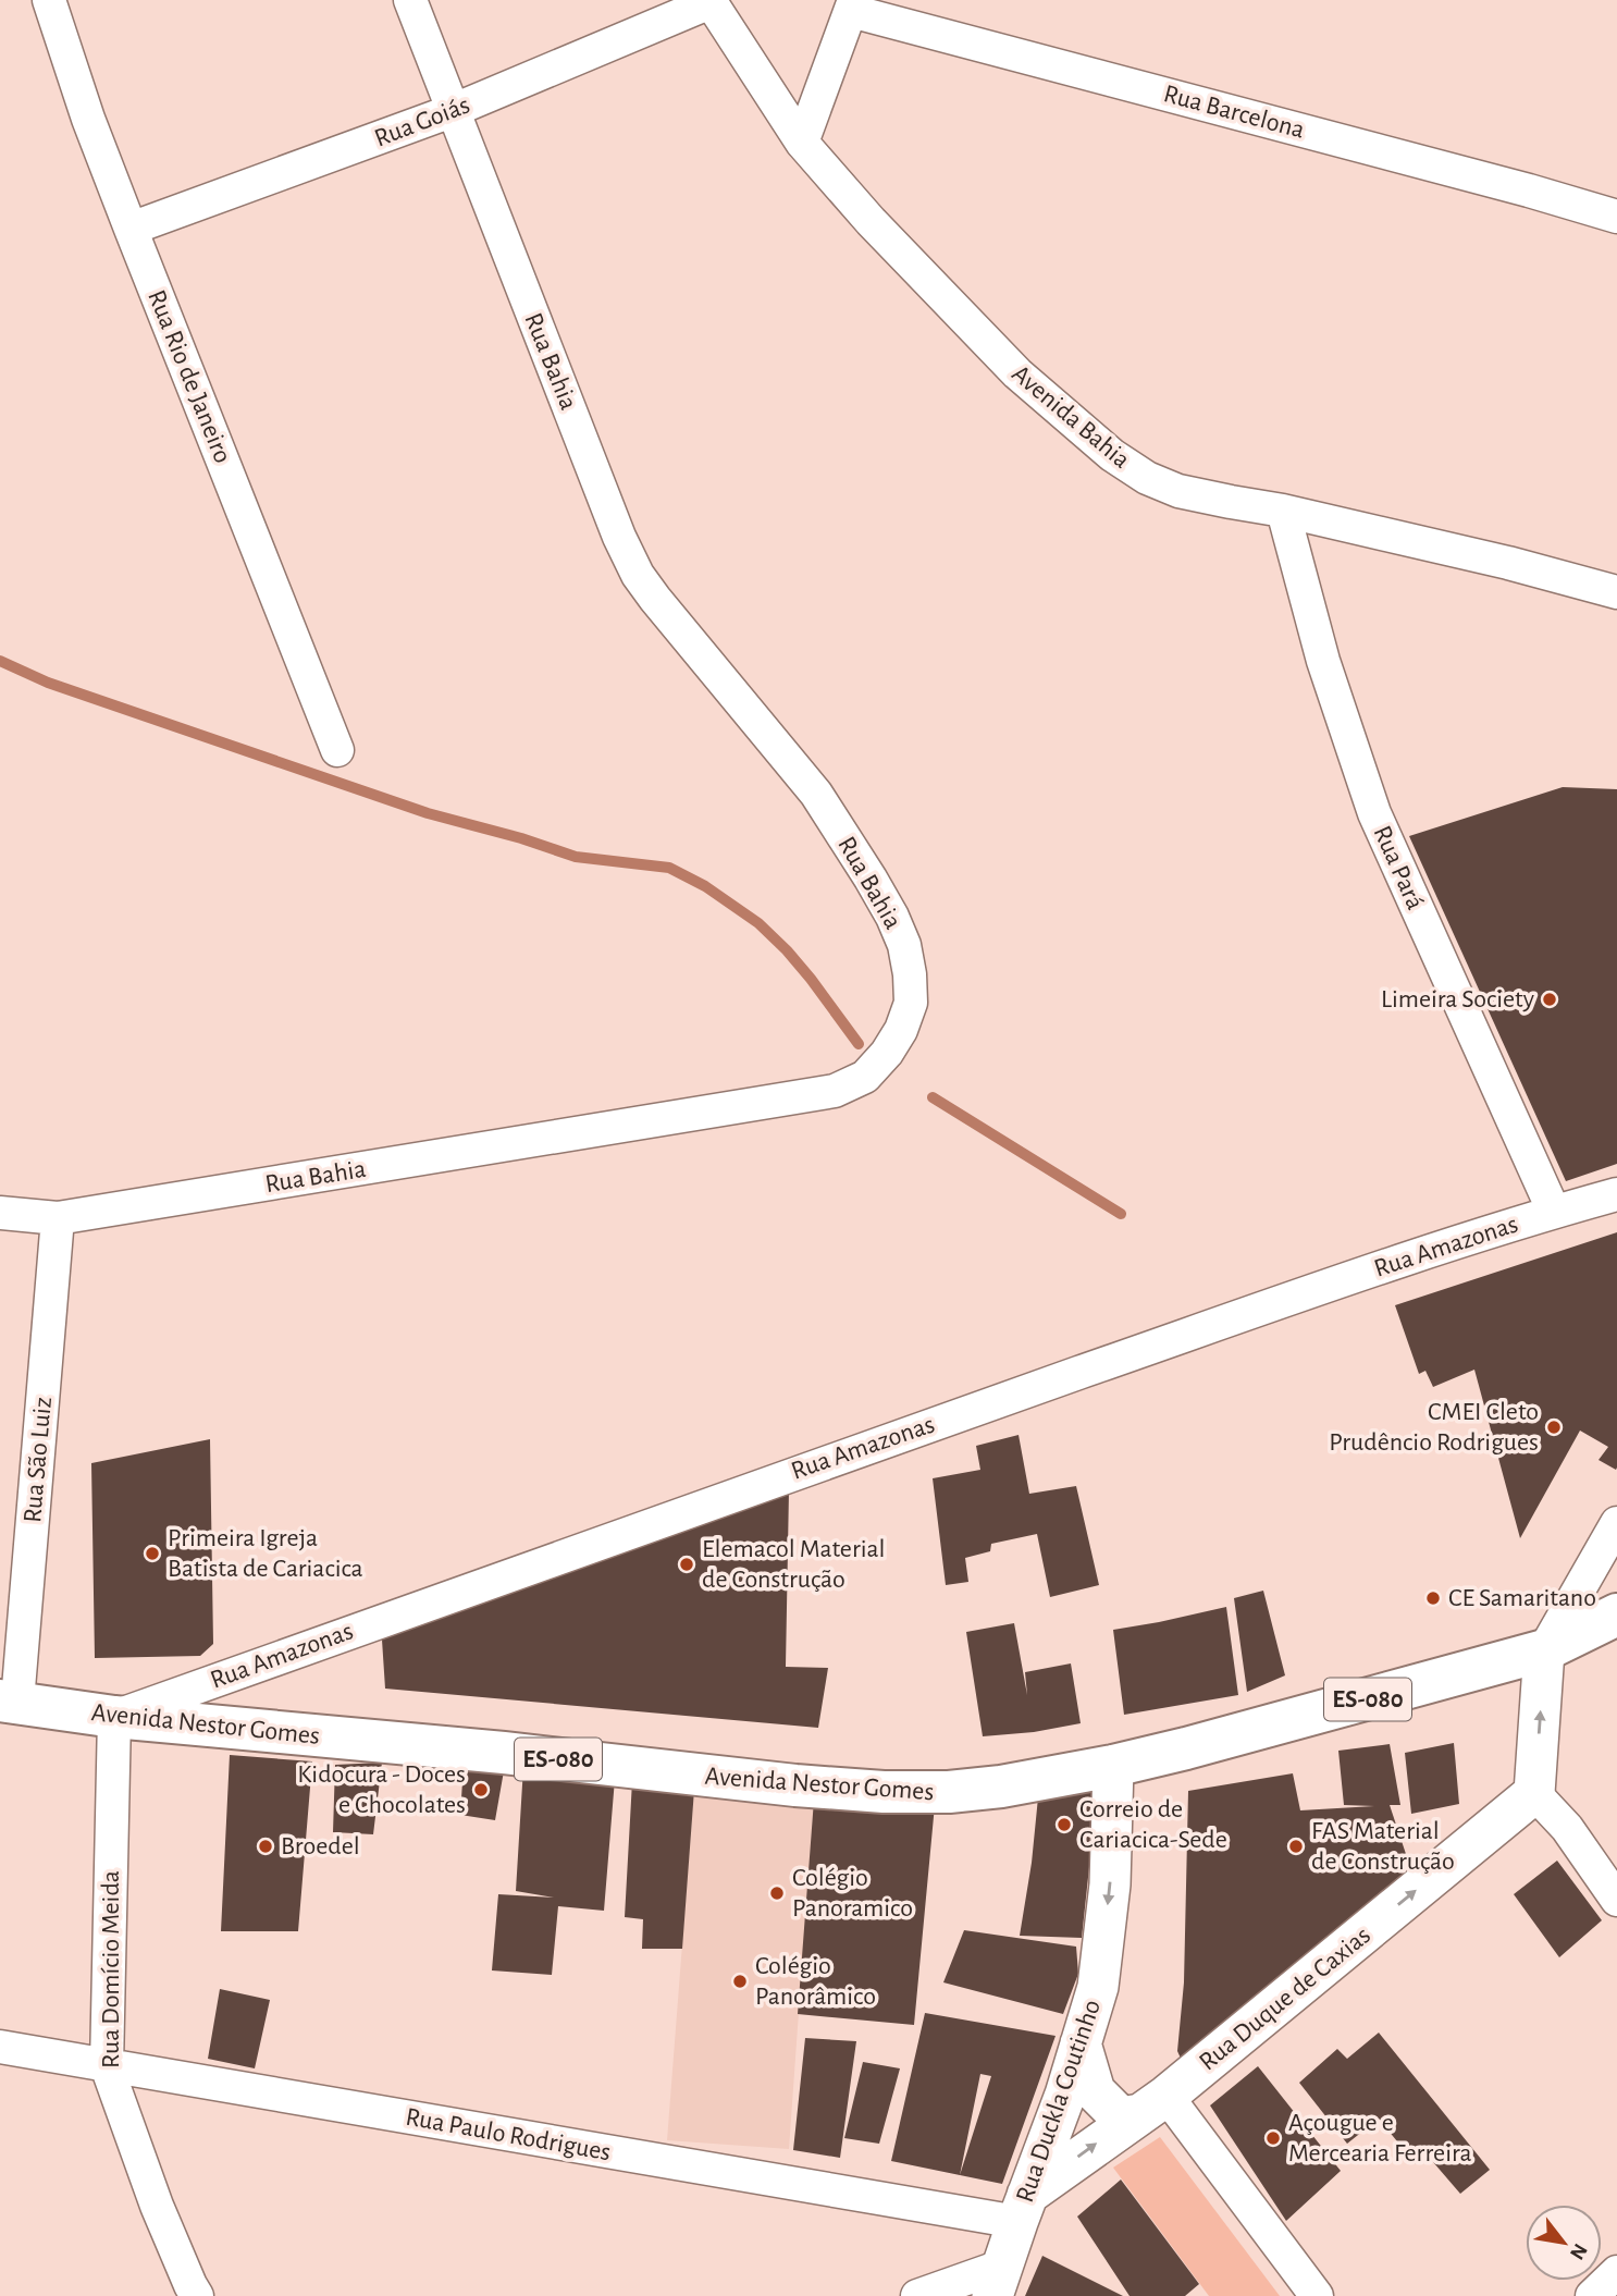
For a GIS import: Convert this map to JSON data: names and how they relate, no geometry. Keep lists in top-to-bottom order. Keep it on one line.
{"streets":{"main road":["ES-080","Avenida Nestor Gomes"],"street":["Rua Barcelona","Rua Goiás","Rua Bahia","Rua Rio de Janeiro","Avenida Bahia","Rua Pará","Rua Amazonas","Rua São Luiz","Rua Domício Meida","Rua Duque de Caxias","Rua Duckla Coutinho","Rua Paulo Rodrigues"]},"crossings":[["Rua Goiás","Rua Bahia"],["Rua Goiás","Rua Rio de Janeiro"],["Rua Goiás","Avenida Bahia"],["Rua Bahia","Rua São Luiz"],["Avenida Bahia","Rua Pará"],["Rua Pará","Rua Amazonas"],["Rua Amazonas","Avenida Nestor Gomes"],["Rua Amazonas","Rua Domício Meida"],["Rua São Luiz","Avenida Nestor Gomes"],["Avenida Nestor Gomes","Rua Domício Meida"],["Avenida Nestor Gomes","Rua Duckla Coutinho"],["Rua Domício Meida","Rua Paulo Rodrigues"],["Rua Duque de Caxias","Rua Duckla Coutinho"],["Rua Duque de Caxias","Rua Paulo Rodrigues"],["Rua Duckla Coutinho","Rua Paulo Rodrigues"]],"one_way":["Rua Duque de Caxias","Rua Duckla Coutinho"],"places":["Limeira Society","CMEI Cleto Prudêncio Rodrigues","Primeira Igreja Batista de Cariacica","Elemacol Material de Construção","CE Samaritano","Kidocura - Doces e Chocolates","Correio de Cariacica-Sede","Broedel","FAS Material de Construção","Colégio Panoramico","Colégio Panorâmico","Açougue e Mercearia Ferreira"],"north":"bottom right"}
